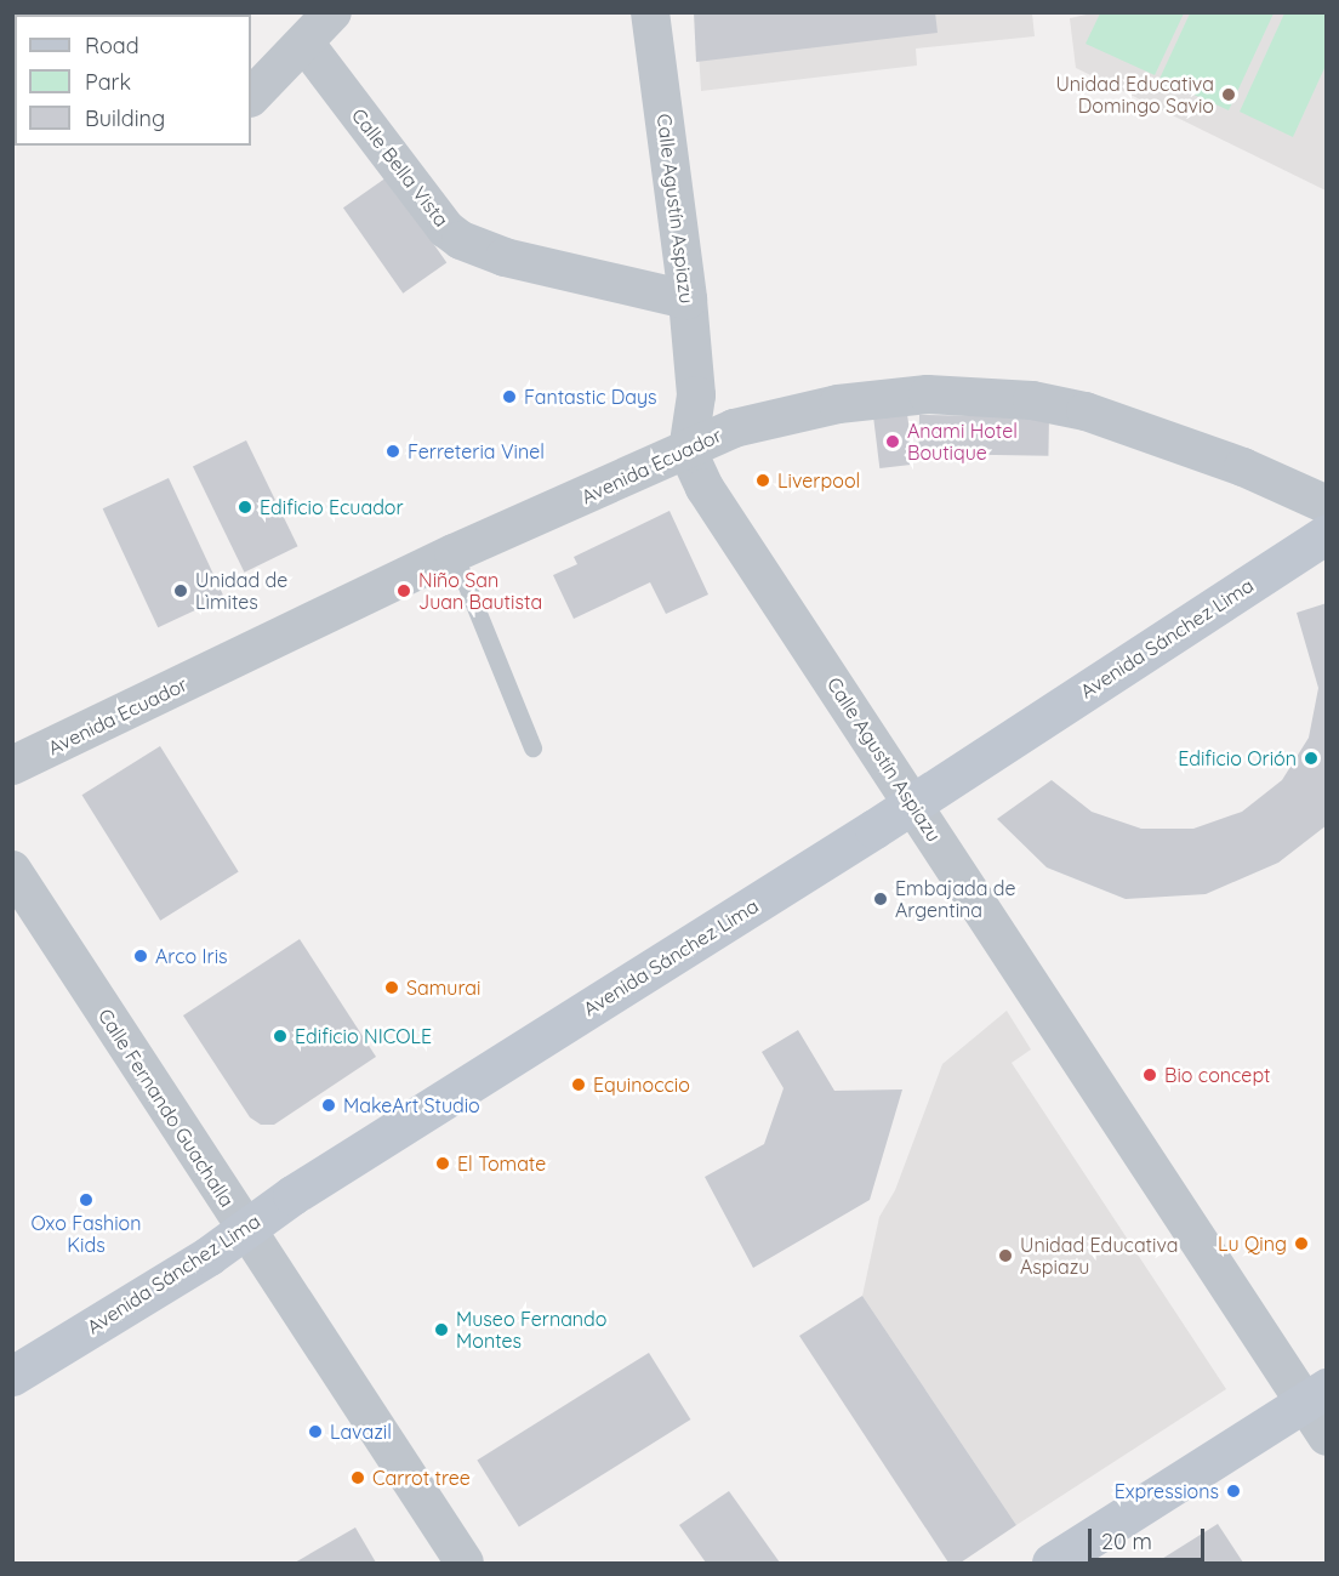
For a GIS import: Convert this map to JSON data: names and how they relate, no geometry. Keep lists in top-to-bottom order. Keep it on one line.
{"streets":{"main road":["Avenida Sánchez Lima"],"street":["Calle Bella Vista","Calle Agustín Aspiazu","Avenida Ecuador","Calle Fernando Guachalla"]},"crossings":[["Calle Bella Vista","Calle Agustín Aspiazu"],["Calle Agustín Aspiazu","Avenida Ecuador"],["Calle Agustín Aspiazu","Avenida Sánchez Lima"],["Avenida Sánchez Lima","Calle Fernando Guachalla"]],"places":["Unidad Educativa Domingo Savio","Fantastic Days","Anami Hotel Boutique","Ferreteria Vinel","Liverpool","Edificio Ecuador","Unidad de Lìmites","Niño San Juan Bautista","Edificio Orión","Embajada de Argentina","Arco Iris","Samurai","Edificio NICOLE","Bio concept","Equinoccio","MakeArt Studio","El Tomate","Oxo Fashion Kids","Lu Qing","Unidad Educativa Aspiazu","Museo Fernando Montes","Lavazil","Carrot tree","Expressions"],"legend":["Road","Park","Building"],"scale_bar":"20 m"}
